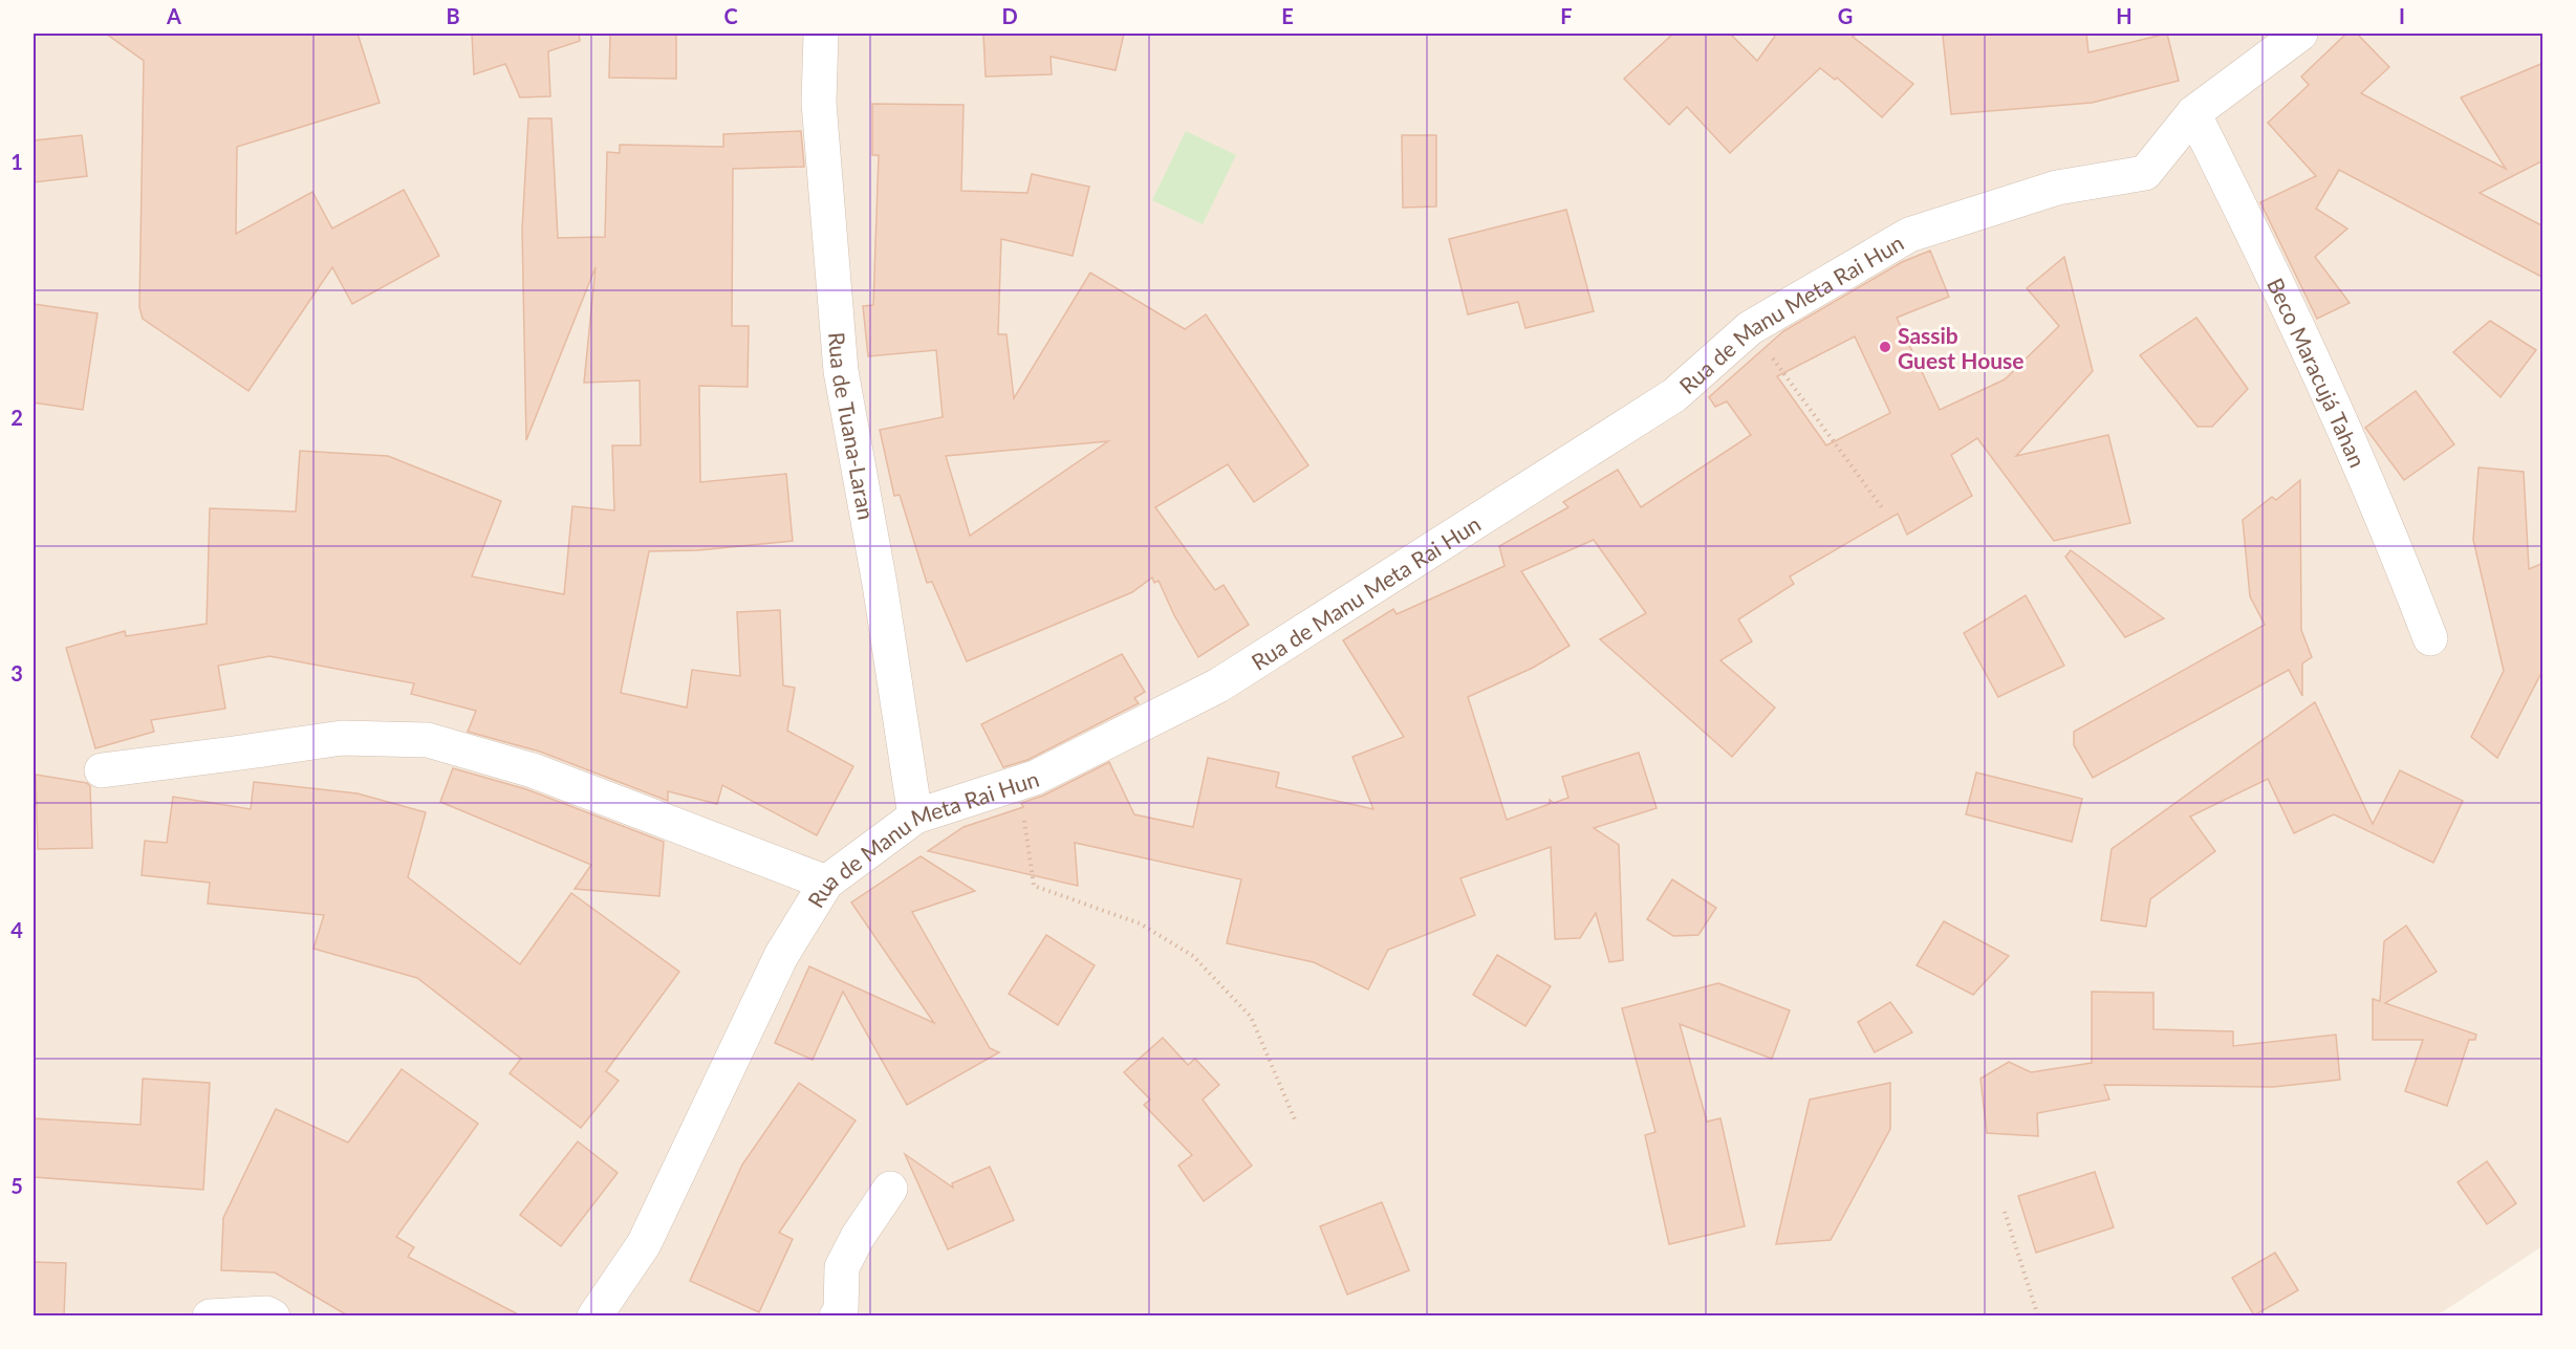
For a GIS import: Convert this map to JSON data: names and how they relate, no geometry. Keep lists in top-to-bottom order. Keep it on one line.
{"streets":{"street":["Rua de Manu Meta Rai Hun","Beco Maracujá Tahan","Rua de Tuana-Laran"]},"crossings":[["Rua de Manu Meta Rai Hun","Beco Maracujá Tahan"],["Rua de Manu Meta Rai Hun","Rua de Tuana-Laran"]],"places":["Sassib Guest House"],"grid":{"columns":["A","B","C","D","E","F","G","H","I"],"rows":["1","2","3","4","5"]}}
